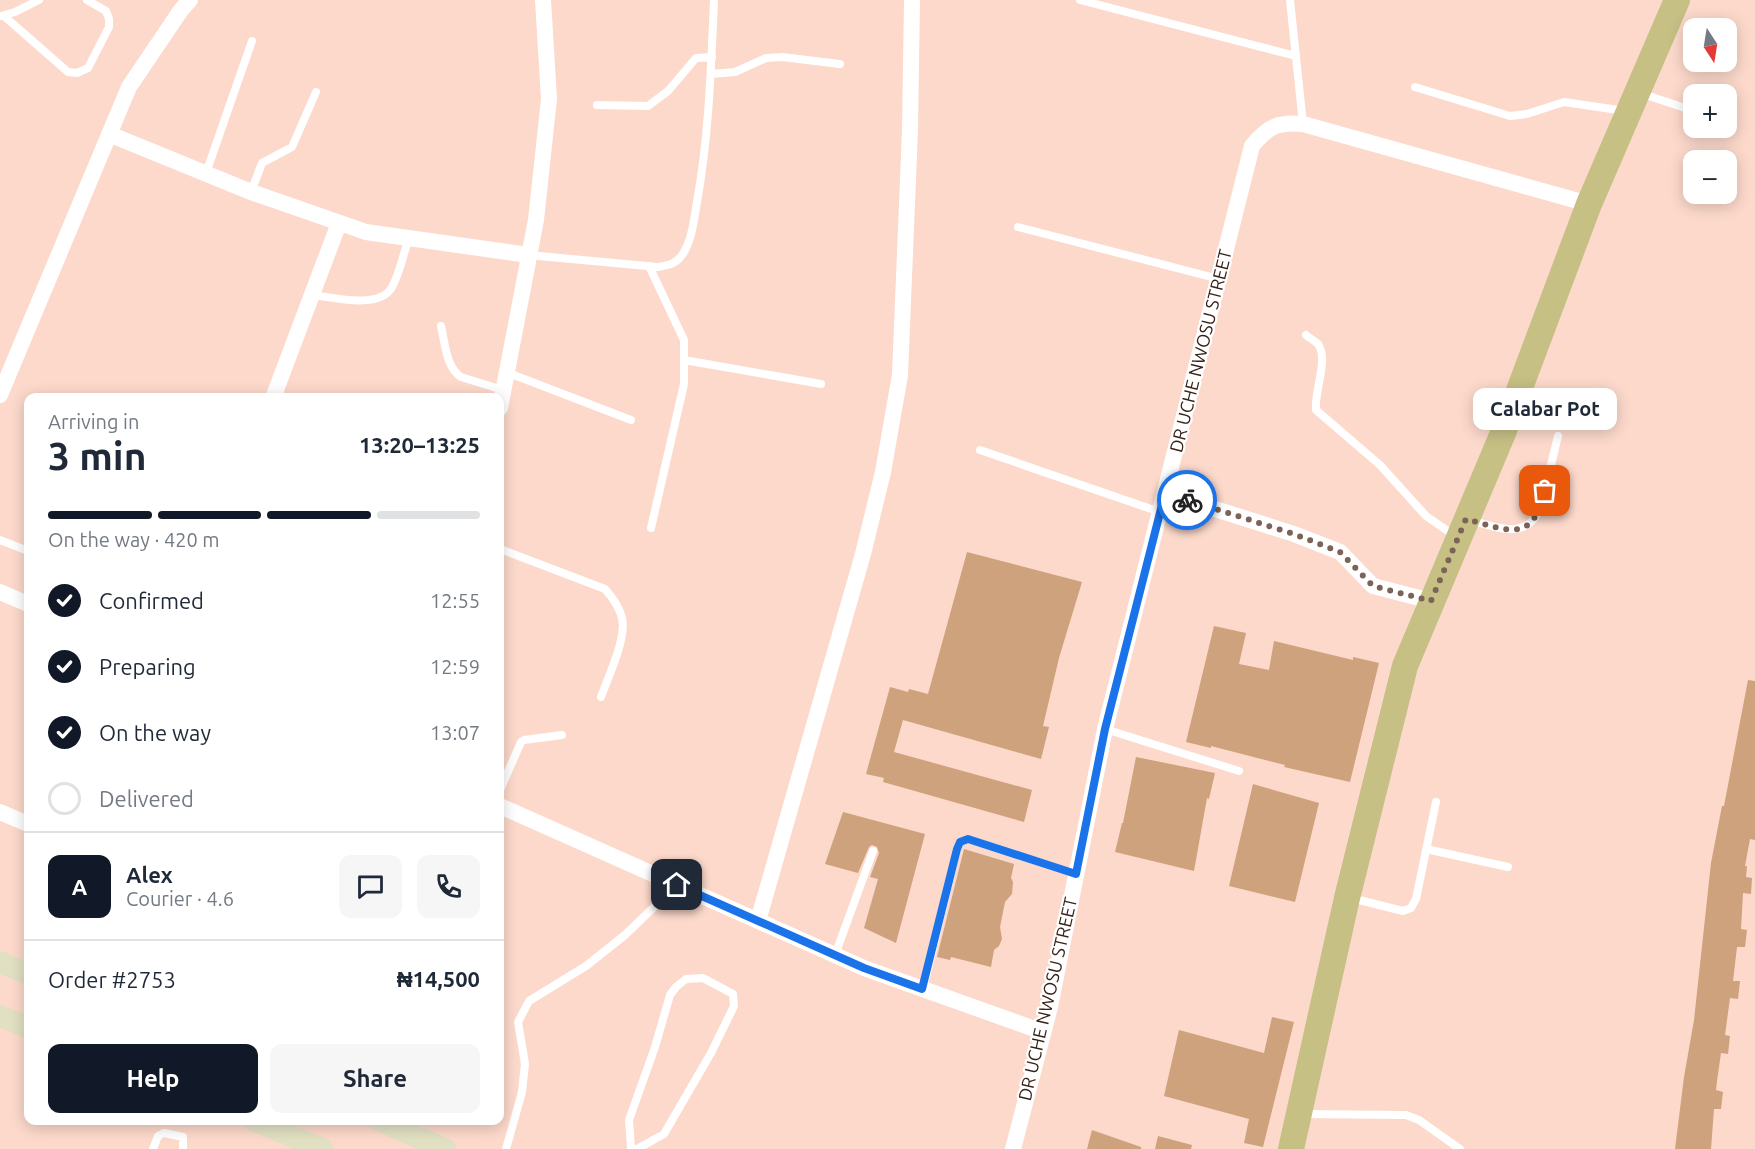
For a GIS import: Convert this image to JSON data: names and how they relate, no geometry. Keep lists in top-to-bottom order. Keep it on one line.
{"streets":{"street":["DR UCHE NWOSU STREET"]},"places":["Calabar Pot"],"north":"bottom","page":{"map_buttons":["+","−"],"bubble":"Calabar Pot","heading":["3 min","Arriving in","13:20–13:25"],"panel":["Alex","Courier · 4.6","Order #2753","₦14,500"],"bar":"On the way · 420 m","list":[["Confirmed","12:55"],["Preparing","12:59"],["On the way","13:07"],"Delivered"],"round":"A","buttons":["Help","Share"]}}
